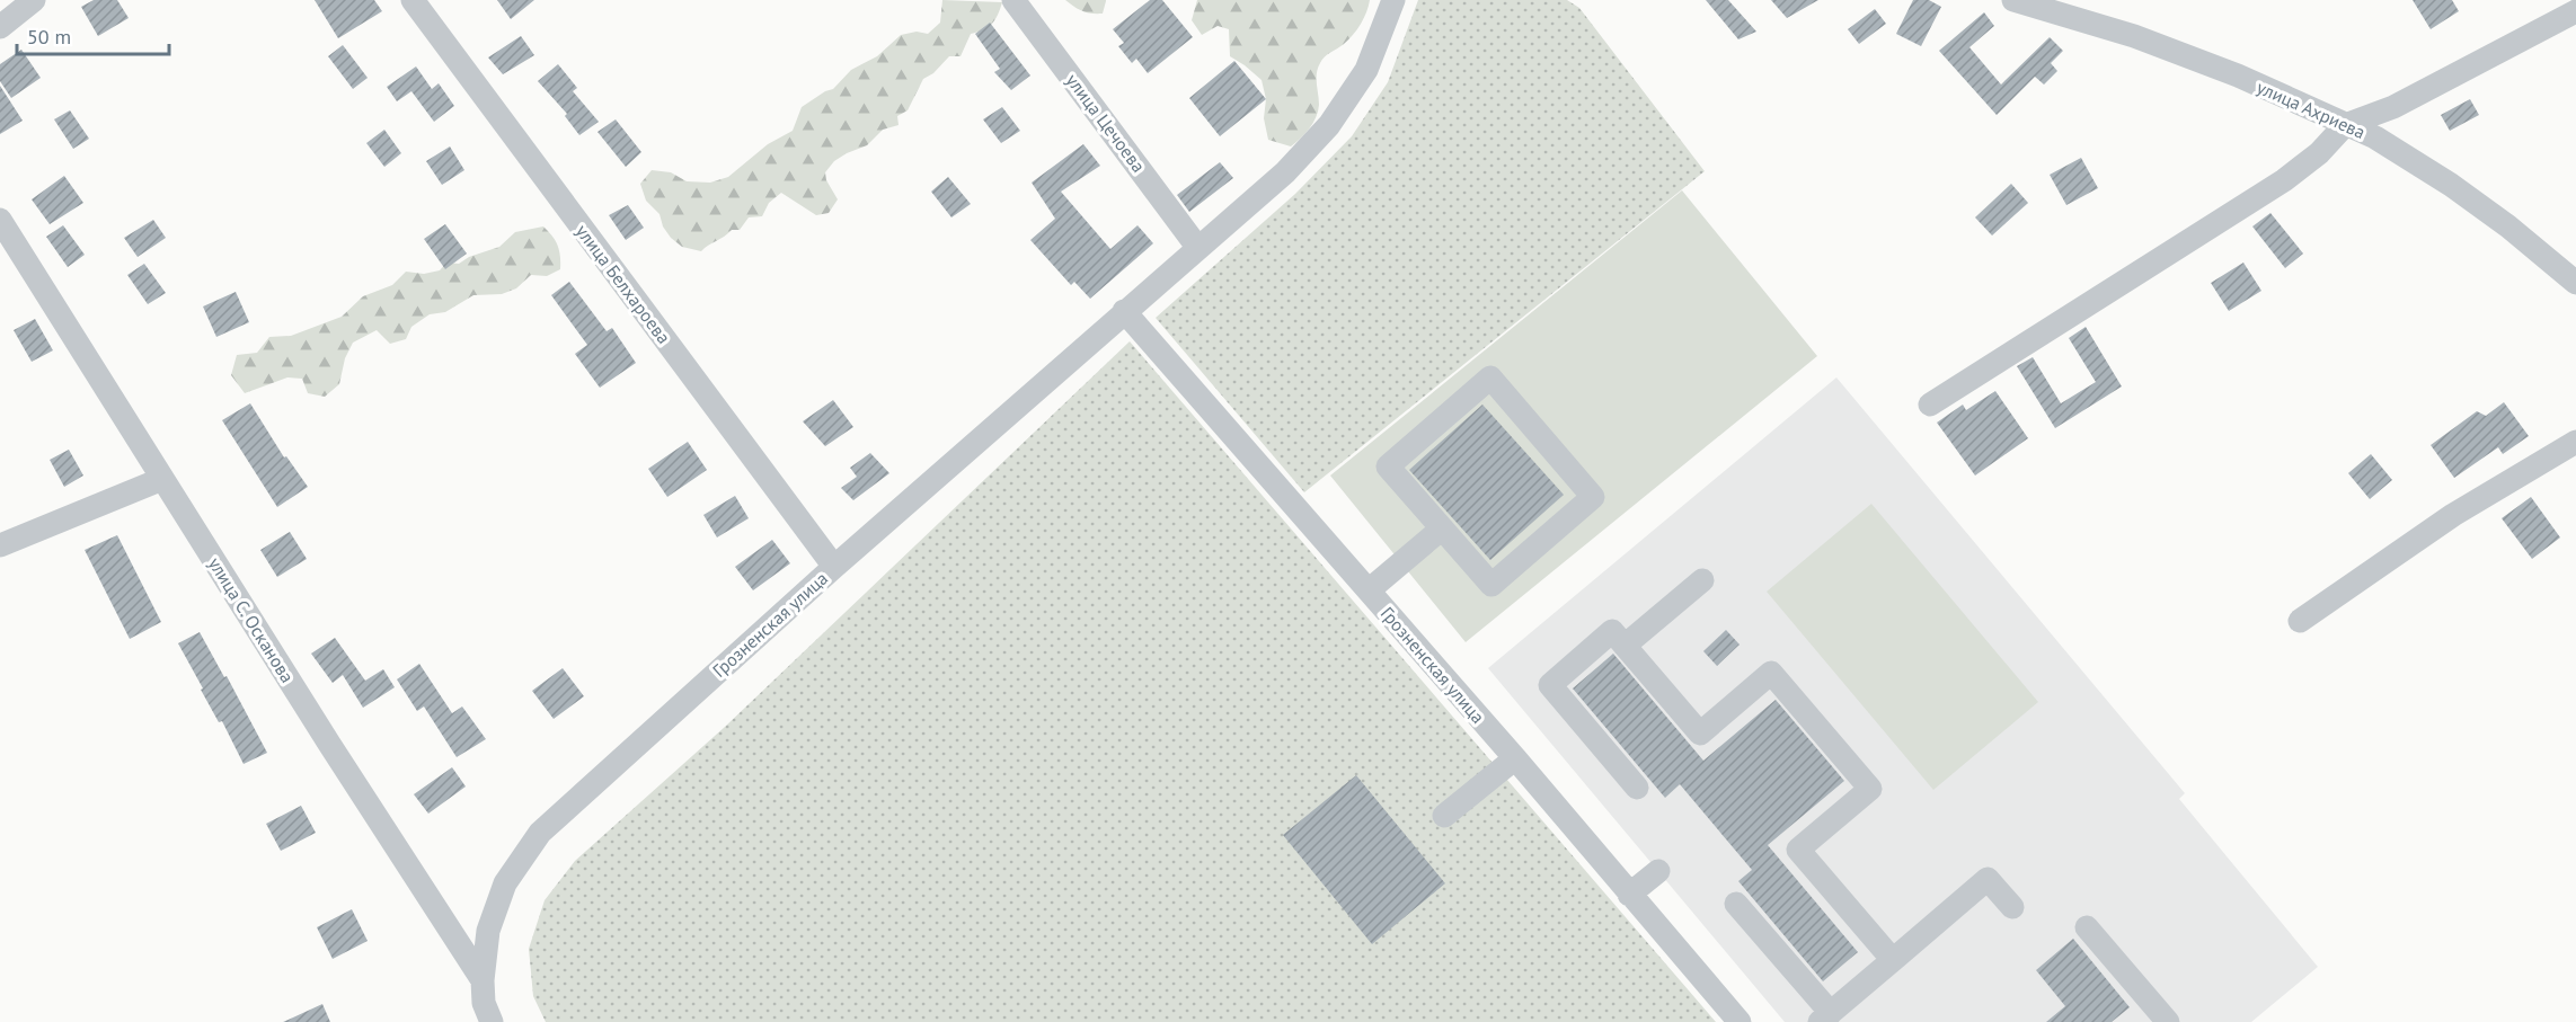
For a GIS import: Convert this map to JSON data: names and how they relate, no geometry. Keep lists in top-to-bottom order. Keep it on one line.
{"streets":{"street":["улица Ахриева","улица Цечоева","улица Белхароева","улица С. Осканова","Грозненская улица"]},"crossings":[["улица Цечоева","Грозненская улица"],["улица Белхароева","Грозненская улица"],["улица С. Осканова","Грозненская улица"]],"scale_bar":"50 m"}
